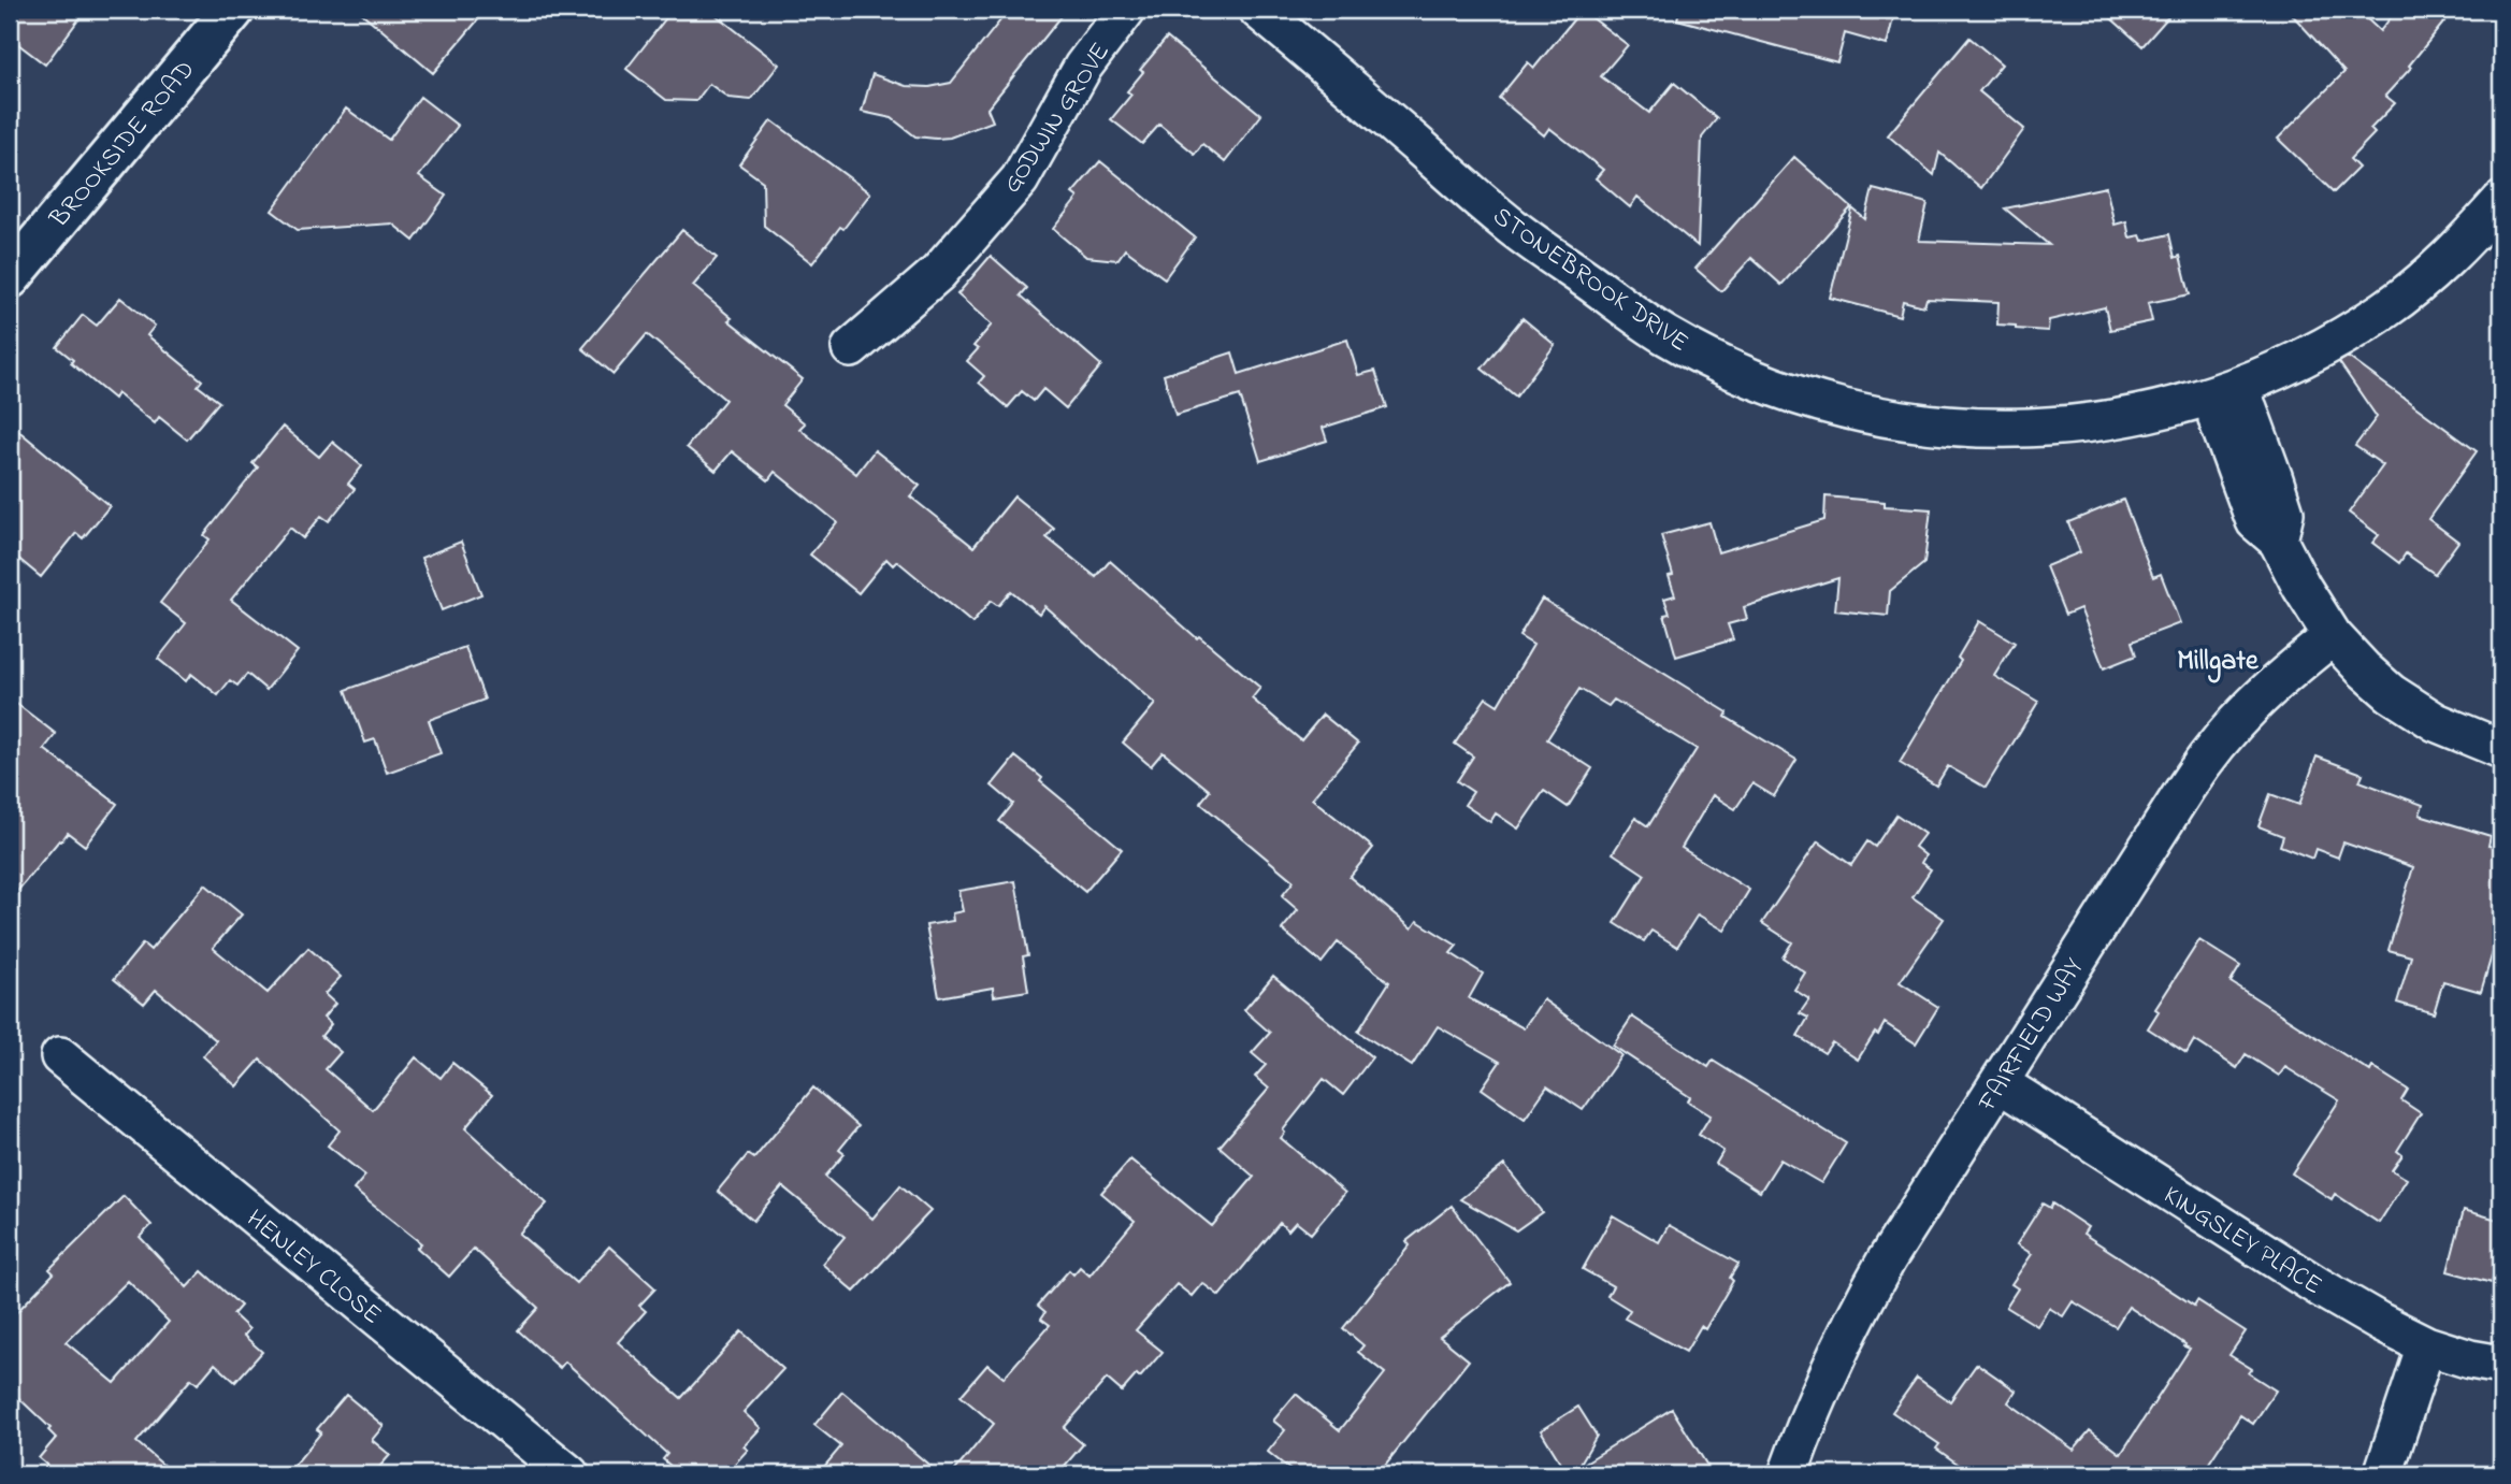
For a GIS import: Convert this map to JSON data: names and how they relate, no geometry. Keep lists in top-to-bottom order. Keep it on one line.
{"streets":{"street":["GODWIN GROVE","BROOKSIDE ROAD","STONEBROOK DRIVE","FAIRFIELD WAY","KINGSLEY PLACE","HENLEY CLOSE"]},"crossings":[["FAIRFIELD WAY","KINGSLEY PLACE"]],"districts":["Millgate"]}
